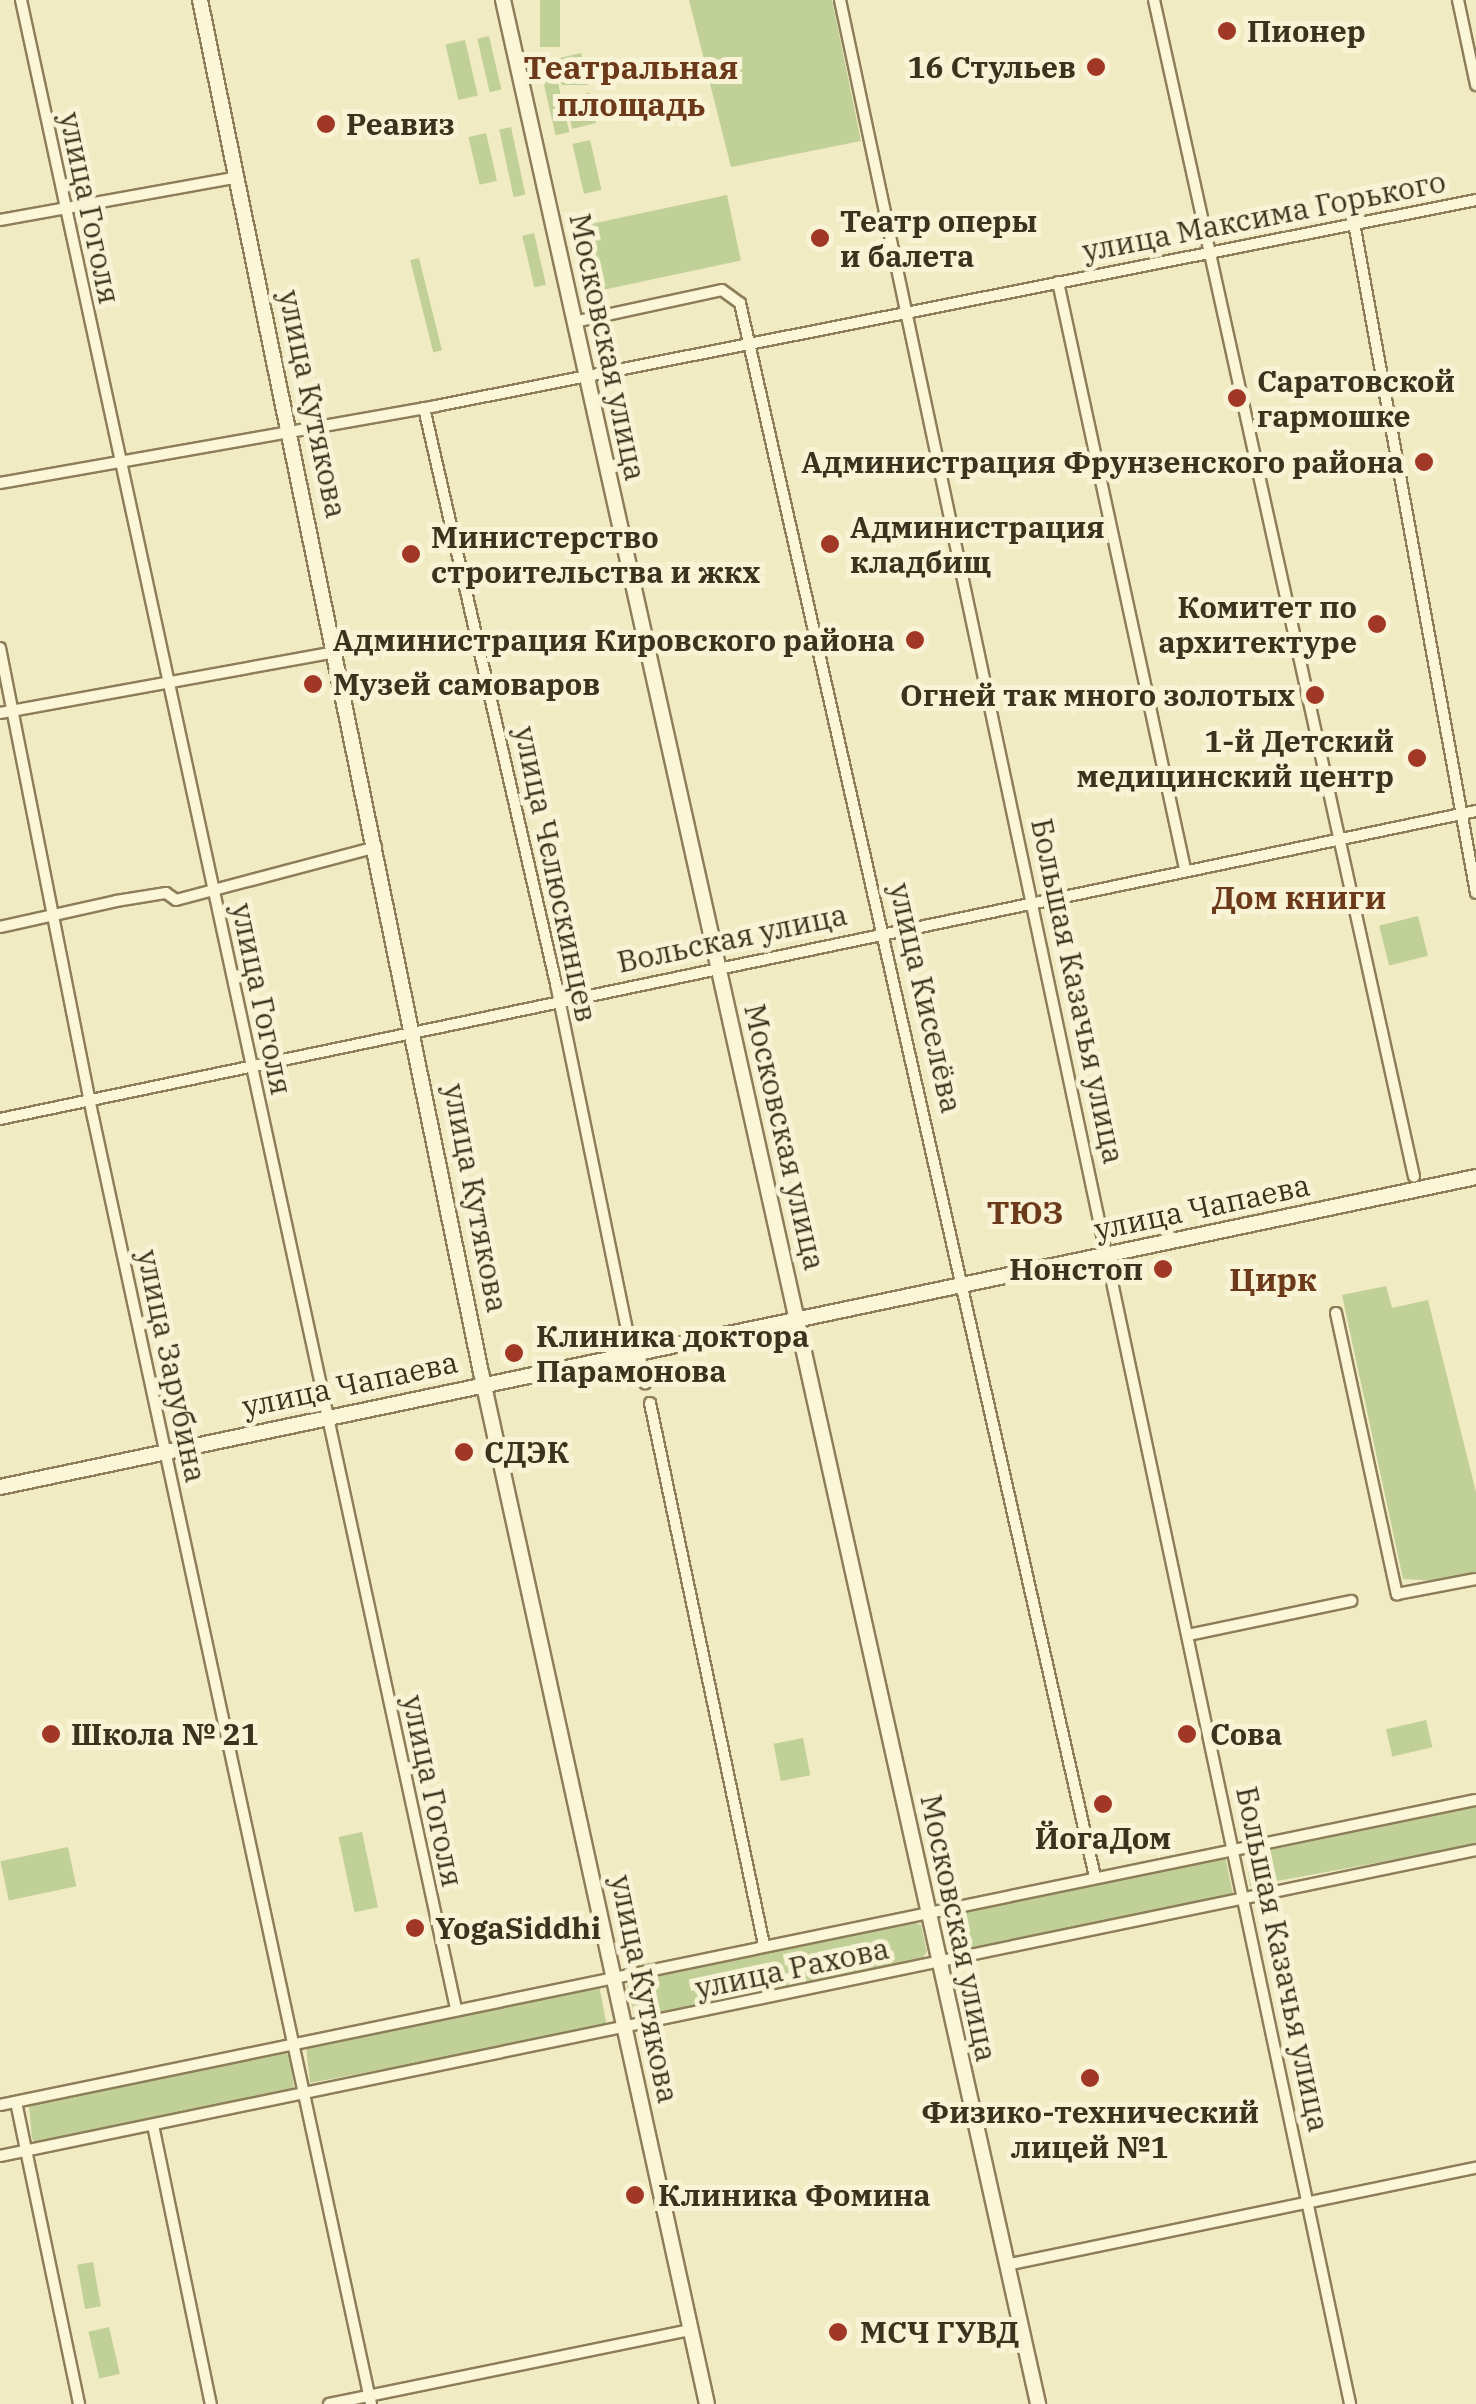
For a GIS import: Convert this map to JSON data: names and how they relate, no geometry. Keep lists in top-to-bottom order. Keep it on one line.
{"streets":{"street":["улица Гоголя","улица Максима Горького","Московская улица","улица Кутякова","улица Челюскинцев","Вольская улица","Большая Казачья улица","улица Киселёва","улица Чапаева","улица Зарубина","улица Рахова"]},"crossings":[["улица Гоголя","улица Максима Горького"],["улица Гоголя","Вольская улица"],["улица Гоголя","улица Чапаева"],["улица Гоголя","улица Рахова"],["улица Максима Горького","Московская улица"],["улица Максима Горького","улица Кутякова"],["улица Максима Горького","улица Челюскинцев"],["улица Максима Горького","Большая Казачья улица"],["улица Максима Горького","улица Киселёва"],["Московская улица","Вольская улица"],["Московская улица","улица Киселёва"],["Московская улица","улица Чапаева"],["Московская улица","улица Рахова"],["улица Кутякова","Вольская улица"],["улица Кутякова","улица Чапаева"],["улица Кутякова","улица Рахова"],["улица Челюскинцев","Вольская улица"],["улица Челюскинцев","улица Чапаева"],["Вольская улица","Большая Казачья улица"],["Вольская улица","улица Киселёва"],["Вольская улица","улица Зарубина"],["Большая Казачья улица","улица Чапаева"],["Большая Казачья улица","улица Рахова"],["улица Киселёва","улица Чапаева"],["улица Киселёва","улица Рахова"],["улица Чапаева","улица Зарубина"],["улица Зарубина","улица Рахова"]],"districts":["Театральная площадь","Дом книги","ТЮЗ","Цирк"],"places":["Пионер","16 Стульев","Реавиз","Театр оперы и балета","Саратовской гармошке","Администрация Фрунзенского района","Администрация кладбищ","Министерство строительства и жкх","Комитет по архитектуре","Администрация Кировского района","Музей самоваров","Огней так много золотых","1-й Детский медицинский центр","Нонстоп","Клиника доктора Парамонова","СДЭК","Школа № 21","Сова","ЙогаДом","YogaSiddhi","Физико-технический лицей №1","Клиника Фомина","МСЧ ГУВД"]}
